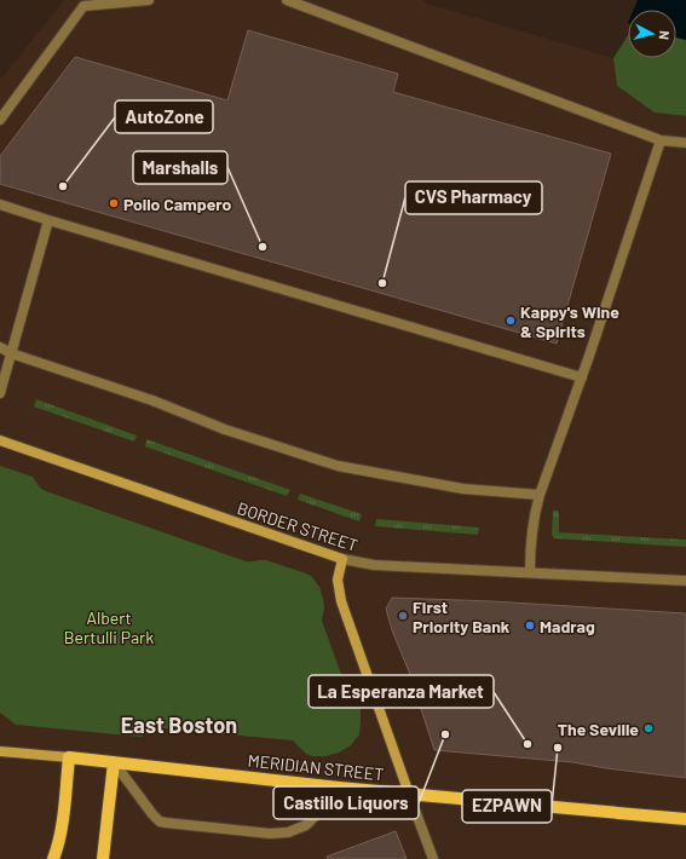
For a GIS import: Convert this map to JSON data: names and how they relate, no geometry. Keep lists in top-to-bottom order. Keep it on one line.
{"streets":{"main road":["BORDER STREET","MERIDIAN STREET"]},"districts":["East Boston"],"parks":["Albert Bertulli Park"],"places":["AutoZone","Pollo Campero","Marshalls","CVS Pharmacy","Kappy's Wine & Spirits","First Priority Bank","Madrag","The Seville","Castillo Liquors","La Esperanza Market","EZPAWN"],"north":"right"}
